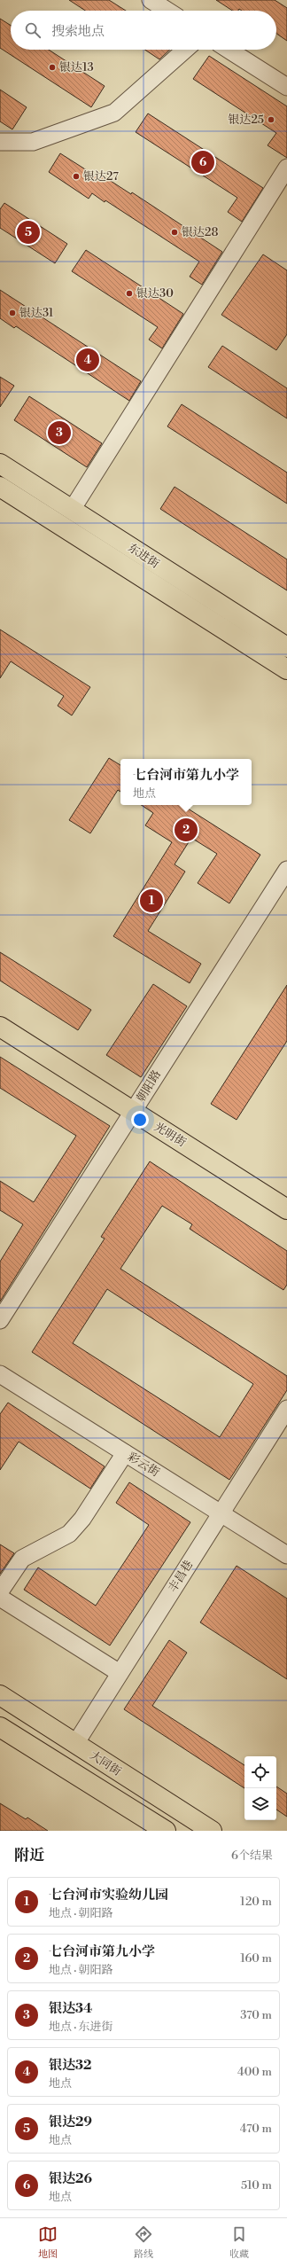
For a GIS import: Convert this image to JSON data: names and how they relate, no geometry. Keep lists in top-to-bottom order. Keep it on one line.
{"streets":{"main road":["东进街","光明街","大同街"],"street":["朝阳路","彩云街","丰昌巷"]},"crossings":[["朝阳路","光明街"],["彩云街","丰昌巷"],["丰昌巷","大同街"]],"places":["银达13","银达25","银达27","银达28","银达30","银达31"],"page":{"search":"搜索地点","pins":["6","5","4","3","2","1"],"popup":["七台河市第九小学","地点"],"heading":["附近","6个结果"],"list":[{"mark":"1","name":"七台河市实验幼儿园","note":"地点 · 朝阳路","value":"120 m"},{"mark":"2","name":"七台河市第九小学","note":"地点 · 朝阳路","value":"160 m"},{"mark":"3","name":"银达34","note":"地点 · 东进街","value":"370 m"},{"mark":"4","name":"银达32","note":"地点","value":"400 m"},{"mark":"5","name":"银达29","note":"地点","value":"470 m"},{"mark":"6","name":"银达26","note":"地点","value":"510 m"}],"nav":["地图","路线","收藏"]}}
